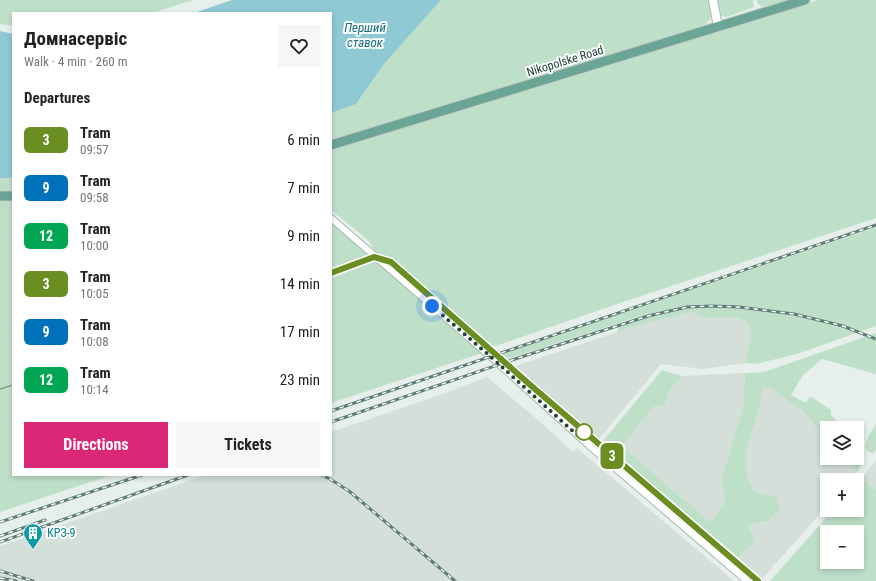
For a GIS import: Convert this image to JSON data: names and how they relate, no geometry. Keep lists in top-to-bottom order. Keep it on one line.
{"streets":{"main road":["Nikopolske Road"]},"water":["Перший ставок"],"places":{"building":["КРЗ-9"]},"lines":["tram line 3"],"page":{"on_map":"3","heading":[["Домнасервіс","Walk · 4 min · 260 m"],"Departures"],"list":[{"mark":"3","name":"Tram","note":"09:57","value":"6 min"},{"mark":"9","name":"Tram","note":"09:58","value":"7 min"},{"mark":"12","name":"Tram","note":"10:00","value":"9 min"},{"mark":"3","name":"Tram","note":"10:05","value":"14 min"},{"mark":"9","name":"Tram","note":"10:08","value":"17 min"},{"mark":"12","name":"Tram","note":"10:14","value":"23 min"}],"buttons":["Directions","Tickets"],"map_buttons":["+","−"]}}
